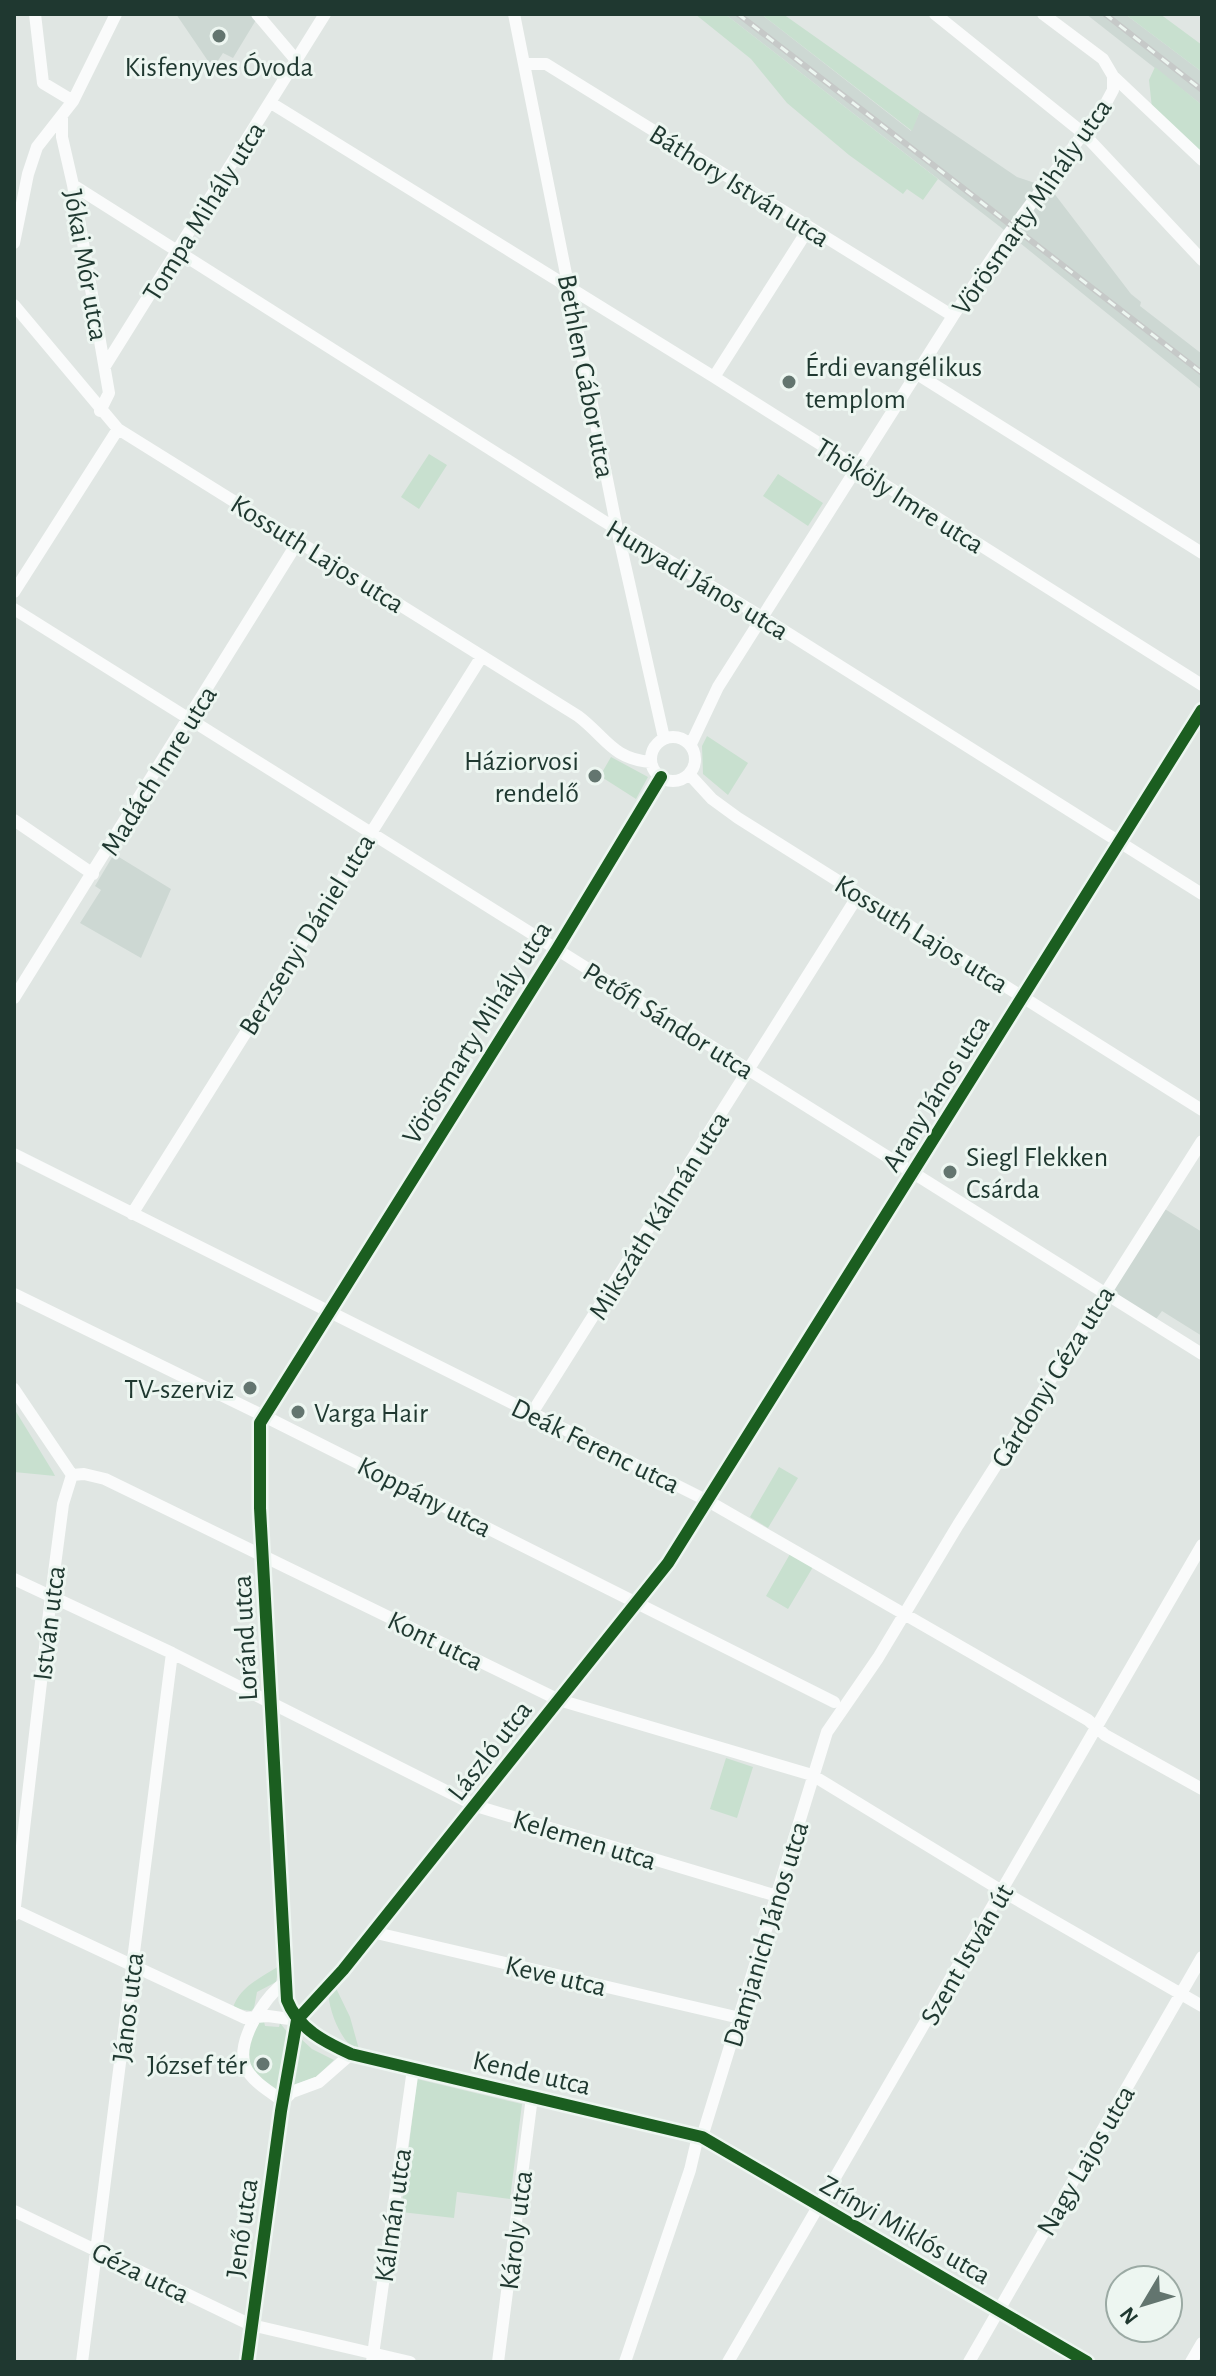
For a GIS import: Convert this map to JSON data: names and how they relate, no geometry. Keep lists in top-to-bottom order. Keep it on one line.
{"streets":{"street":["Báthory István utca","Vörösmarty Mihály utca","Tompa Mihály utca","Jókai Mór utca","Bethlen Gábor utca","Thököly Imre utca","Kossuth Lajos utca","Hunyadi János utca","Madách Imre utca","Berzsenyi Dániel utca","Petőfi Sándor utca","Arany János utca","Mikszáth Kálmán utca","Gárdonyi Géza utca","Deák Ferenc utca","Koppány utca","István utca","Loránd utca","Kont utca","László utca","Kelemen utca","Damjanich János utca","Szent István út","Keve utca","János utca","Kende utca","Nagy Lajos utca","Kálmán utca","Jenő utca","Zrínyi Miklós utca","Károly utca","Géza utca"]},"crossings":[["Báthory István utca","Vörösmarty Mihály utca"],["Báthory István utca","Bethlen Gábor utca"],["Vörösmarty Mihály utca","Bethlen Gábor utca"],["Vörösmarty Mihály utca","Thököly Imre utca"],["Vörösmarty Mihály utca","Kossuth Lajos utca"],["Vörösmarty Mihály utca","Hunyadi János utca"],["Vörösmarty Mihály utca","Petőfi Sándor utca"],["Vörösmarty Mihály utca","Deák Ferenc utca"],["Vörösmarty Mihály utca","Loránd utca"],["Tompa Mihály utca","Jókai Mór utca"],["Tompa Mihály utca","Thököly Imre utca"],["Tompa Mihály utca","Hunyadi János utca"],["Jókai Mór utca","Kossuth Lajos utca"],["Jókai Mór utca","Hunyadi János utca"],["Bethlen Gábor utca","Thököly Imre utca"],["Bethlen Gábor utca","Kossuth Lajos utca"],["Bethlen Gábor utca","Hunyadi János utca"],["Kossuth Lajos utca","Madách Imre utca"],["Kossuth Lajos utca","Berzsenyi Dániel utca"],["Kossuth Lajos utca","Arany János utca"],["Kossuth Lajos utca","Mikszáth Kálmán utca"],["Hunyadi János utca","Arany János utca"],["Madách Imre utca","Petőfi Sándor utca"],["Berzsenyi Dániel utca","Petőfi Sándor utca"],["Berzsenyi Dániel utca","Deák Ferenc utca"],["Petőfi Sándor utca","Arany János utca"],["Petőfi Sándor utca","Mikszáth Kálmán utca"],["Petőfi Sándor utca","Gárdonyi Géza utca"],["Arany János utca","Deák Ferenc utca"],["Arany János utca","László utca"],["Mikszáth Kálmán utca","Deák Ferenc utca"],["Gárdonyi Géza utca","Deák Ferenc utca"],["Gárdonyi Géza utca","Damjanich János utca"],["Deák Ferenc utca","Loránd utca"],["Deák Ferenc utca","László utca"],["Deák Ferenc utca","Damjanich János utca"],["Deák Ferenc utca","Szent István út"],["Koppány utca","Loránd utca"],["Koppány utca","László utca"],["Koppány utca","Damjanich János utca"],["István utca","Kont utca"],["István utca","Kelemen utca"],["Loránd utca","Kont utca"],["Loránd utca","Kelemen utca"],["Kont utca","László utca"],["Kont utca","Damjanich János utca"],["Kont utca","Szent István út"],["Kont utca","Nagy Lajos utca"],["László utca","Kelemen utca"],["László utca","Keve utca"],["Kelemen utca","Damjanich János utca"],["Kelemen utca","János utca"],["Damjanich János utca","Keve utca"],["Damjanich János utca","Kende utca"],["Damjanich János utca","Zrínyi Miklós utca"],["Szent István út","Zrínyi Miklós utca"],["János utca","Géza utca"],["Kende utca","Kálmán utca"],["Kende utca","Zrínyi Miklós utca"],["Kende utca","Károly utca"],["Nagy Lajos utca","Zrínyi Miklós utca"],["Kálmán utca","Géza utca"],["Jenő utca","Géza utca"]],"places":["Kisfenyves Óvoda","Érdi evangélikus templom","Háziorvosi rendelő","Siegl Flekken Csárda","TV-szerviz","Varga Hair","József tér"],"north":"bottom left"}
